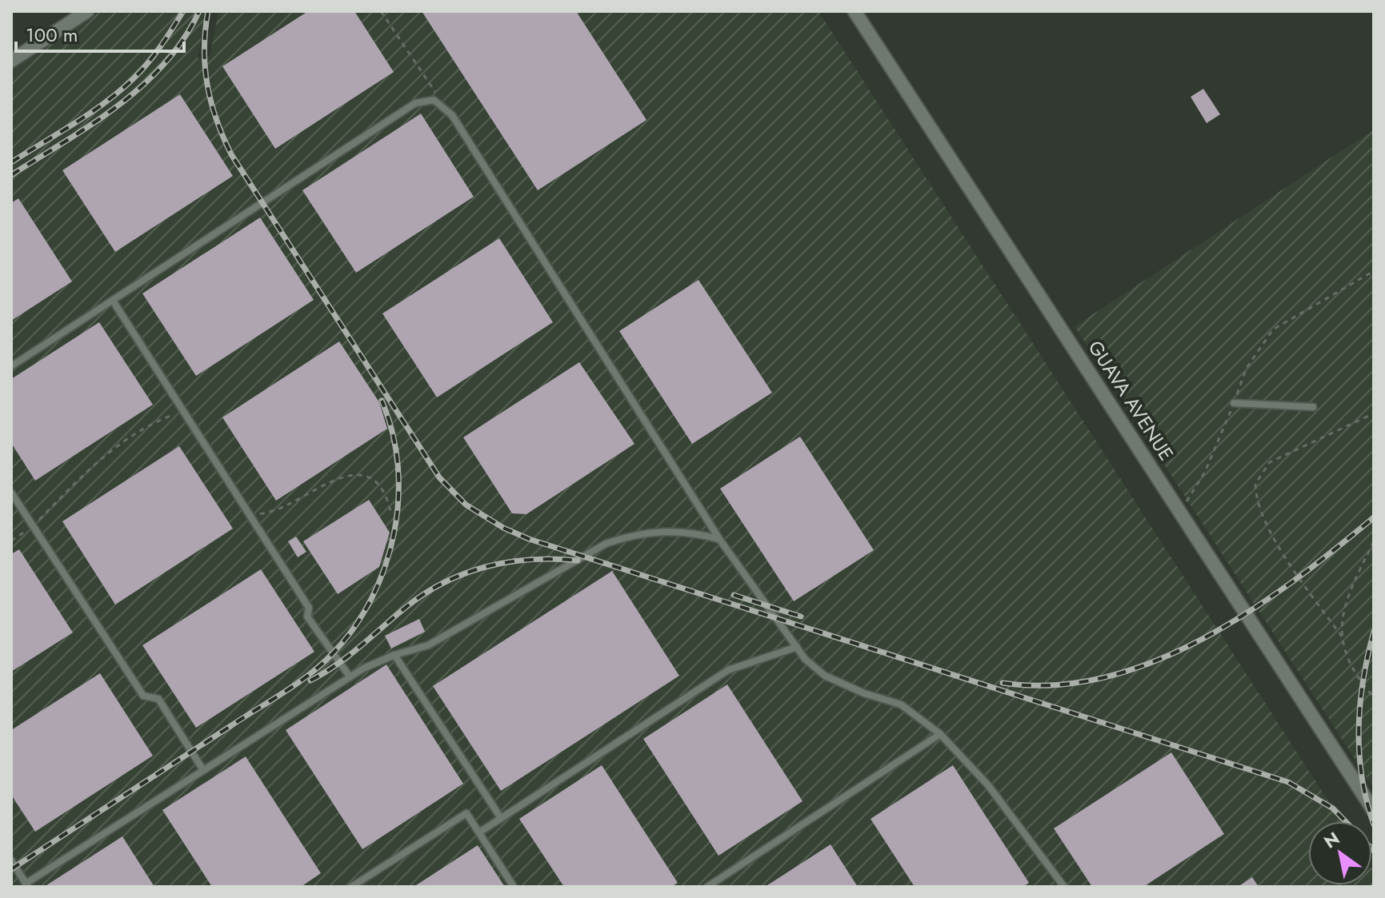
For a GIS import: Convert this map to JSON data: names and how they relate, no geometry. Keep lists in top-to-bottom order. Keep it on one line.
{"streets":{"street":["GUAVA AVENUE"]},"scale_bar":"100 m","north":"top left"}
